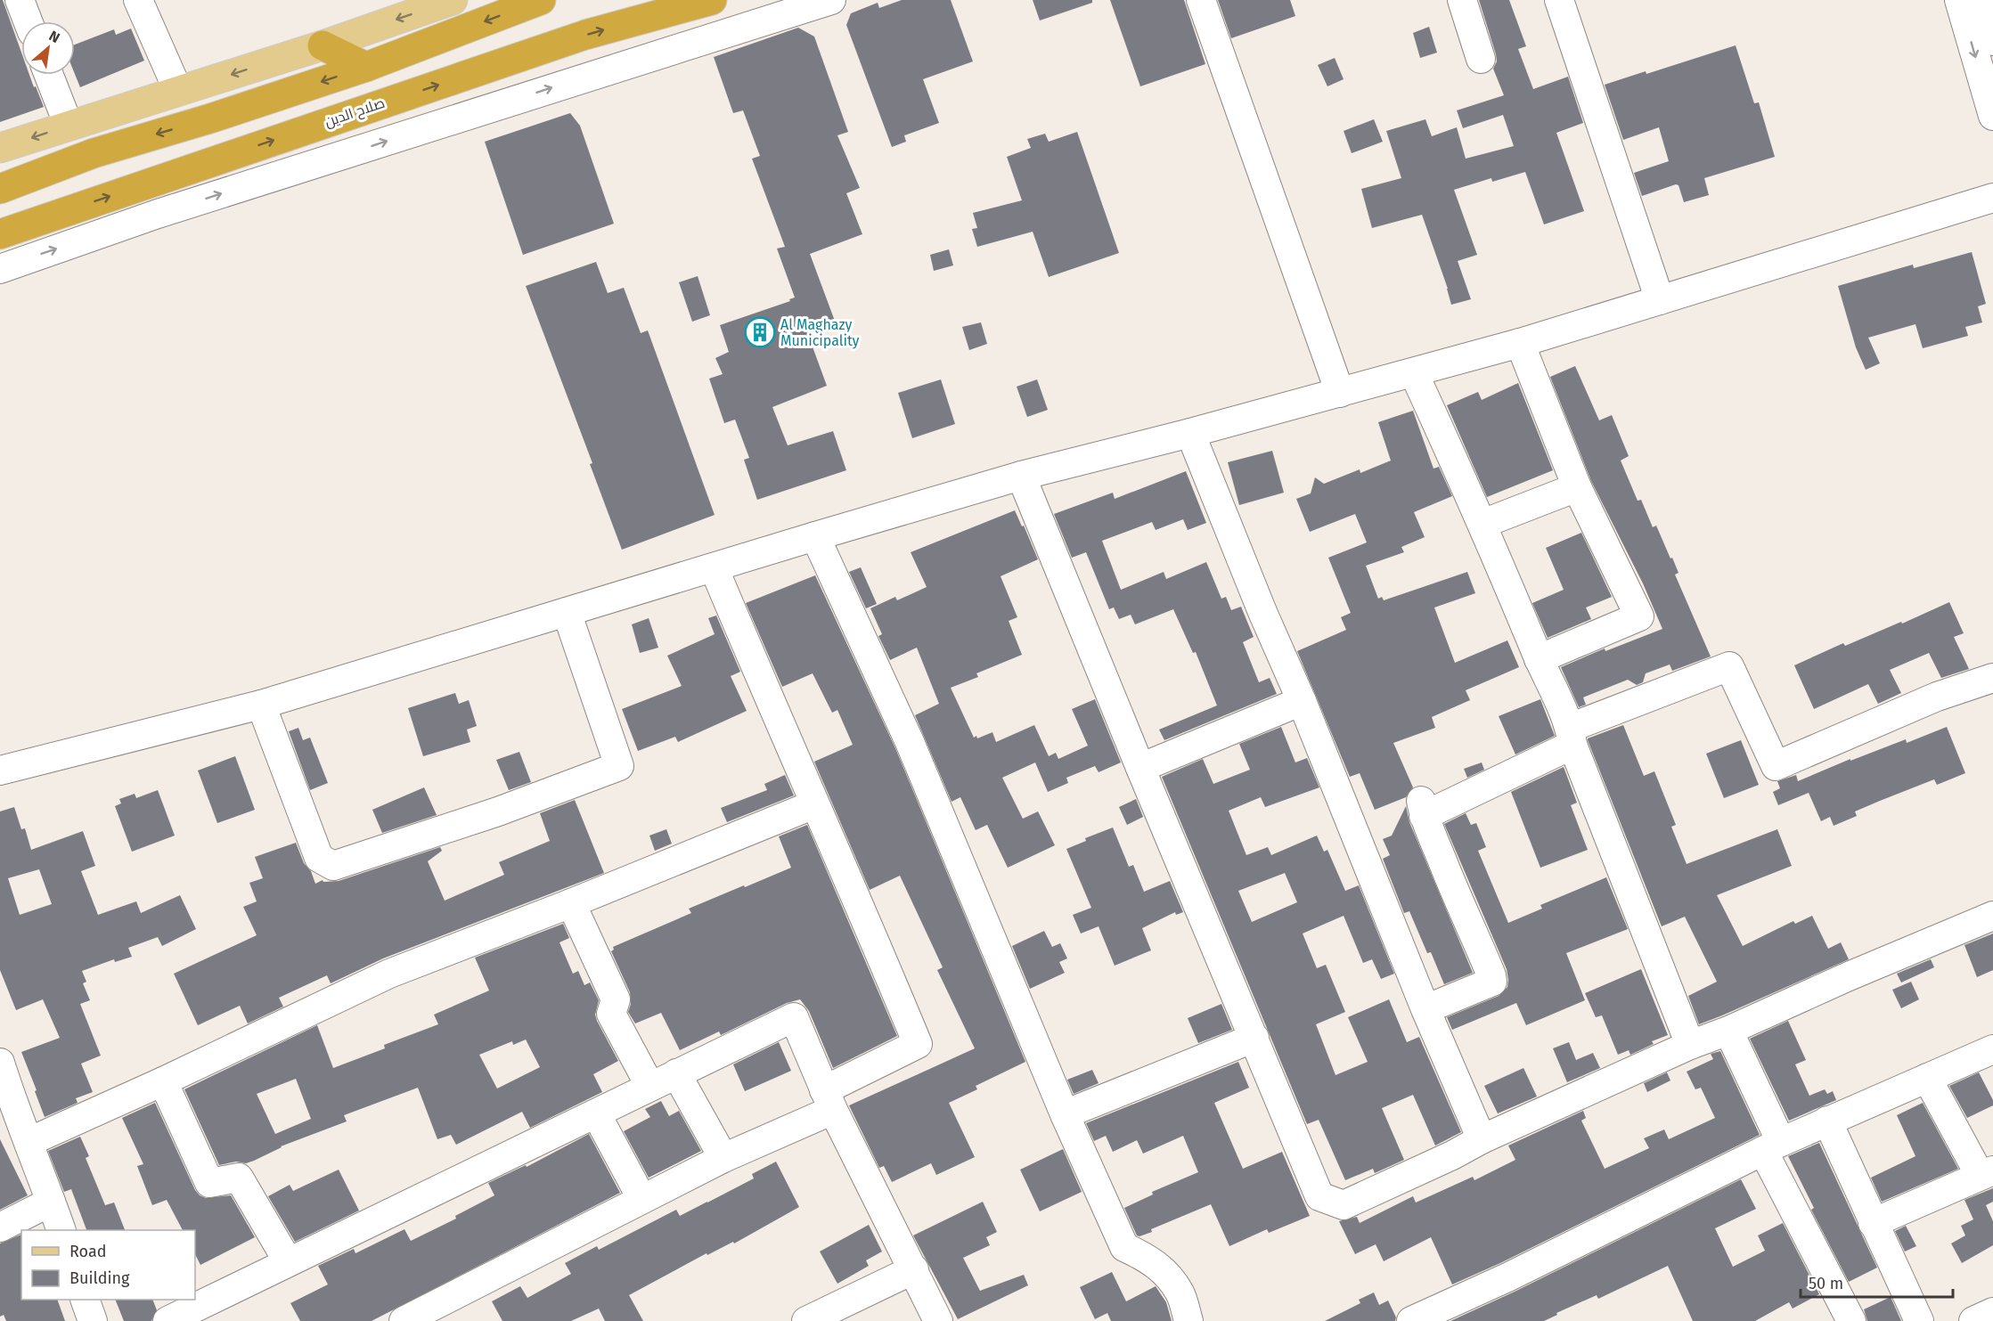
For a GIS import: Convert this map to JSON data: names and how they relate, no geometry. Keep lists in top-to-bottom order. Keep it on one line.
{"streets":{"highway":["صلاح الدين"]},"places":{"building":["Al Maghazy Municipality"]},"legend":["Road","Building"],"scale_bar":"50 m","north":"top right"}
